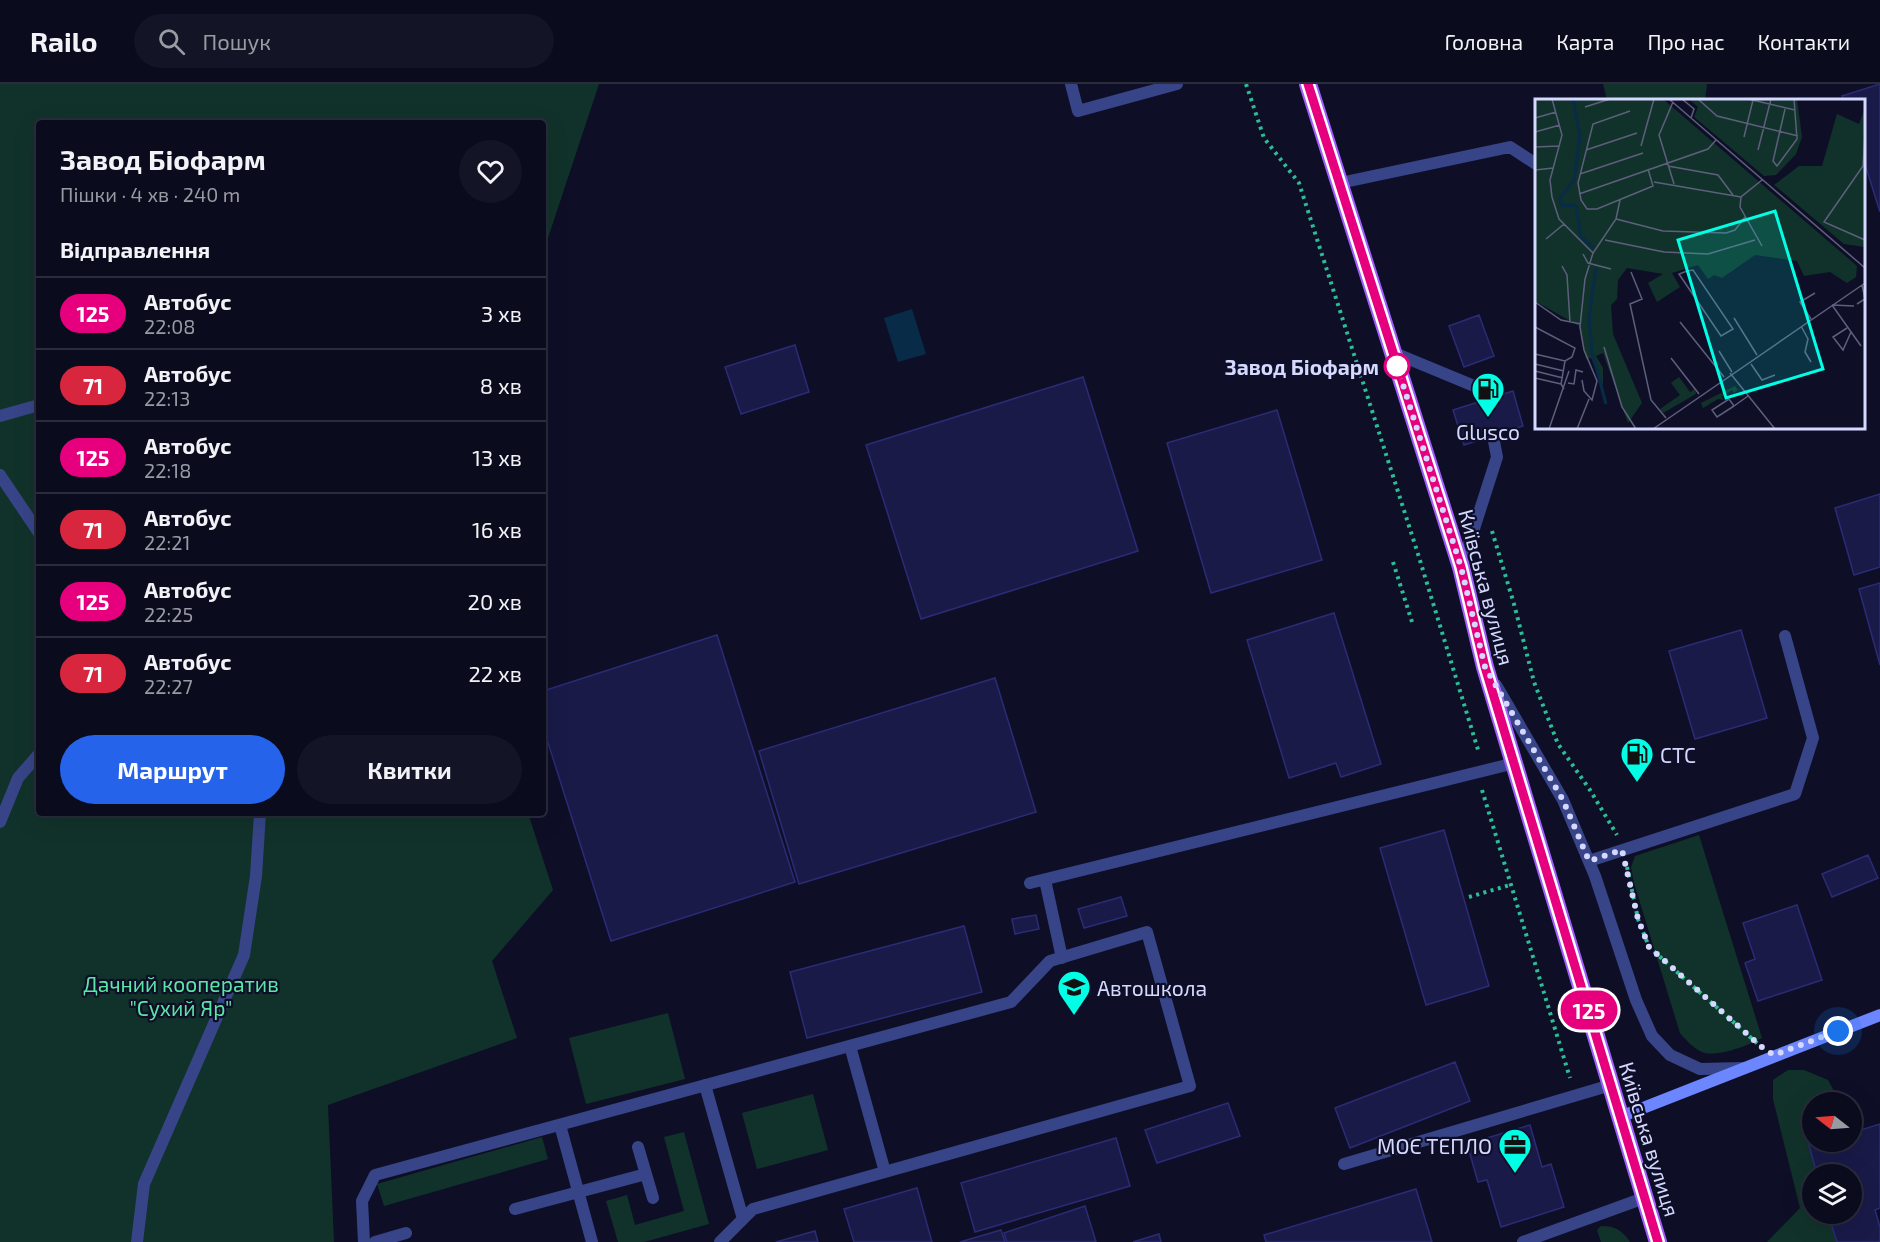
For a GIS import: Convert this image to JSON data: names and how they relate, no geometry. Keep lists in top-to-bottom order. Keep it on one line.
{"streets":{"main road":["Київська вулиця"]},"parks":["Дачний кооператив \"Сухий Яр\""],"places":{"other":["Завод Біофарм"],"fuel station":["Glusco","СТС"],"school or university":["Автошкола"],"office":["МОЄ ТЕПЛО"]},"lines":["bus line 125"],"north":"left","page":{"header":"Railo","search":"Пошук","nav":["Головна","Карта","Про нас","Контакти"],"on_map":"125","heading":[["Завод Біофарм","Пішки · 4 хв · 240 m"],"Відправлення"],"list":[{"mark":"125","name":"Автобус","note":"22:08","value":"3 хв"},{"mark":"71","name":"Автобус","note":"22:13","value":"8 хв"},{"mark":"125","name":"Автобус","note":"22:18","value":"13 хв"},{"mark":"71","name":"Автобус","note":"22:21","value":"16 хв"},{"mark":"125","name":"Автобус","note":"22:25","value":"20 хв"},{"mark":"71","name":"Автобус","note":"22:27","value":"22 хв"}],"buttons":["Маршрут","Квитки"]}}
